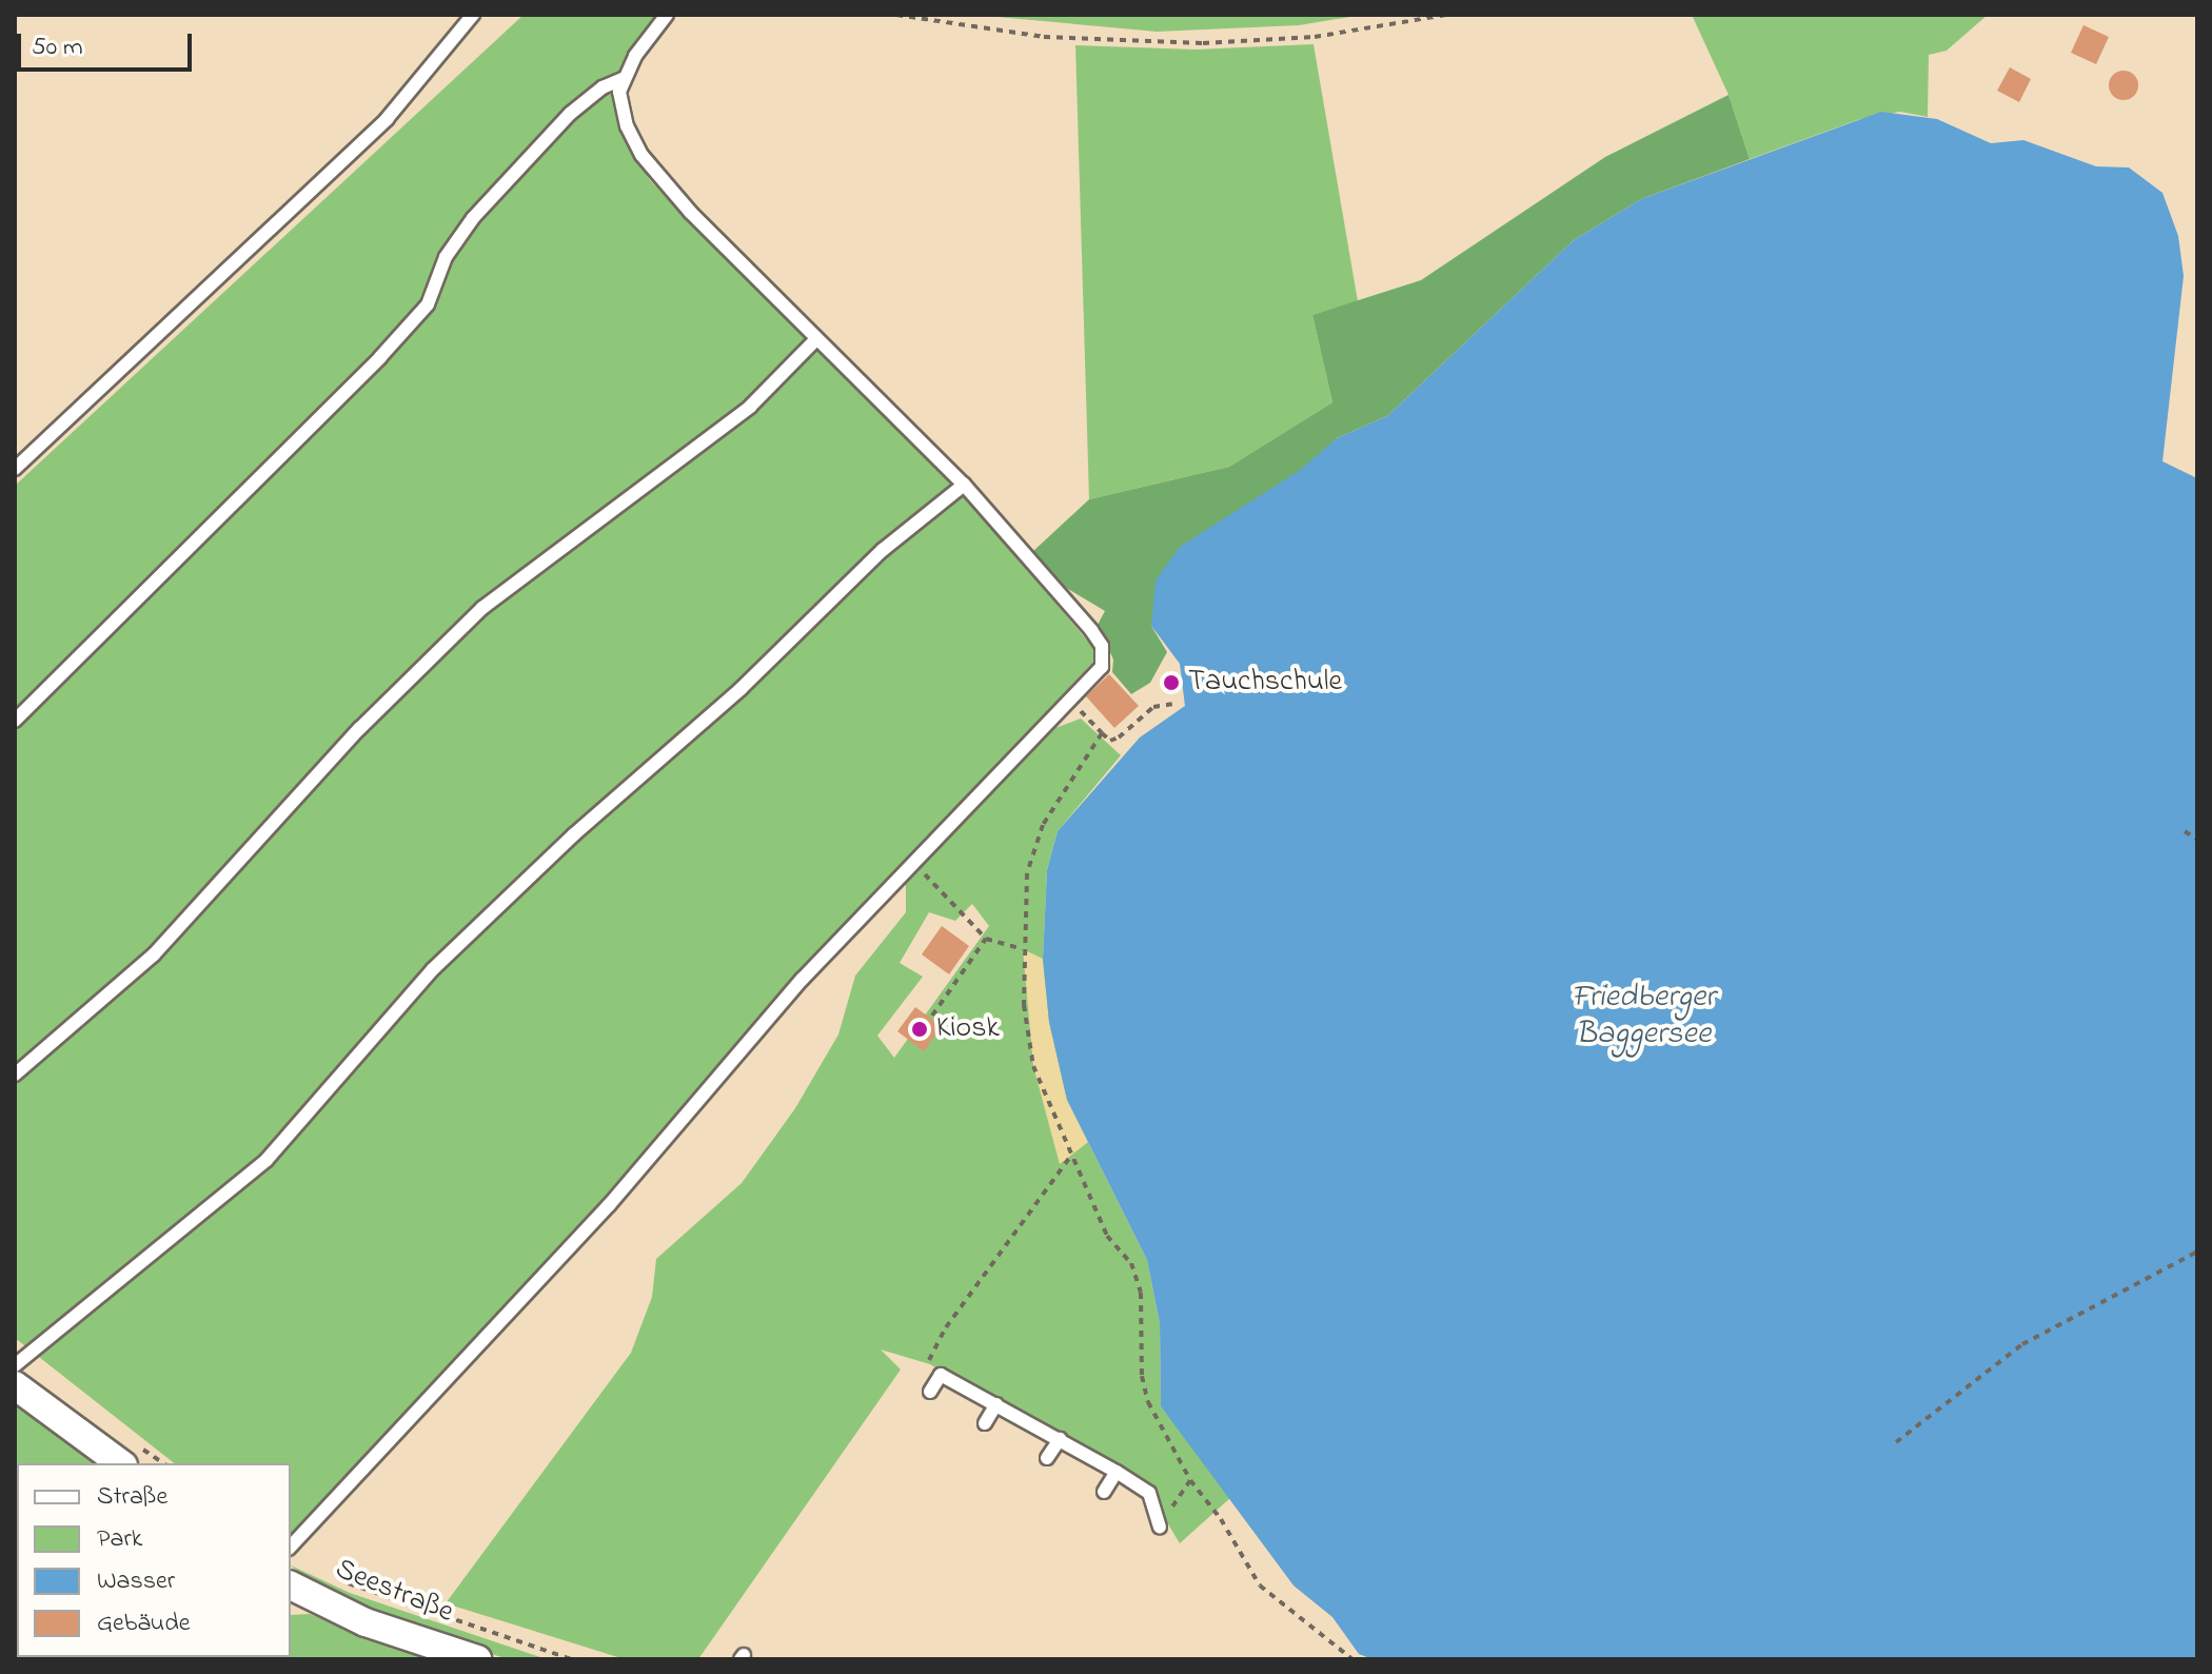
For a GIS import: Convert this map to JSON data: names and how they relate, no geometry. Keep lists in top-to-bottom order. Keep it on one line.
{"streets":{"street":["Seestraße"]},"water":["Friedberger Baggersee"],"places":["Tauchschule","Kiosk"],"legend":["Straße","Park","Wasser","Gebäude"],"scale_bar":"50 m"}
